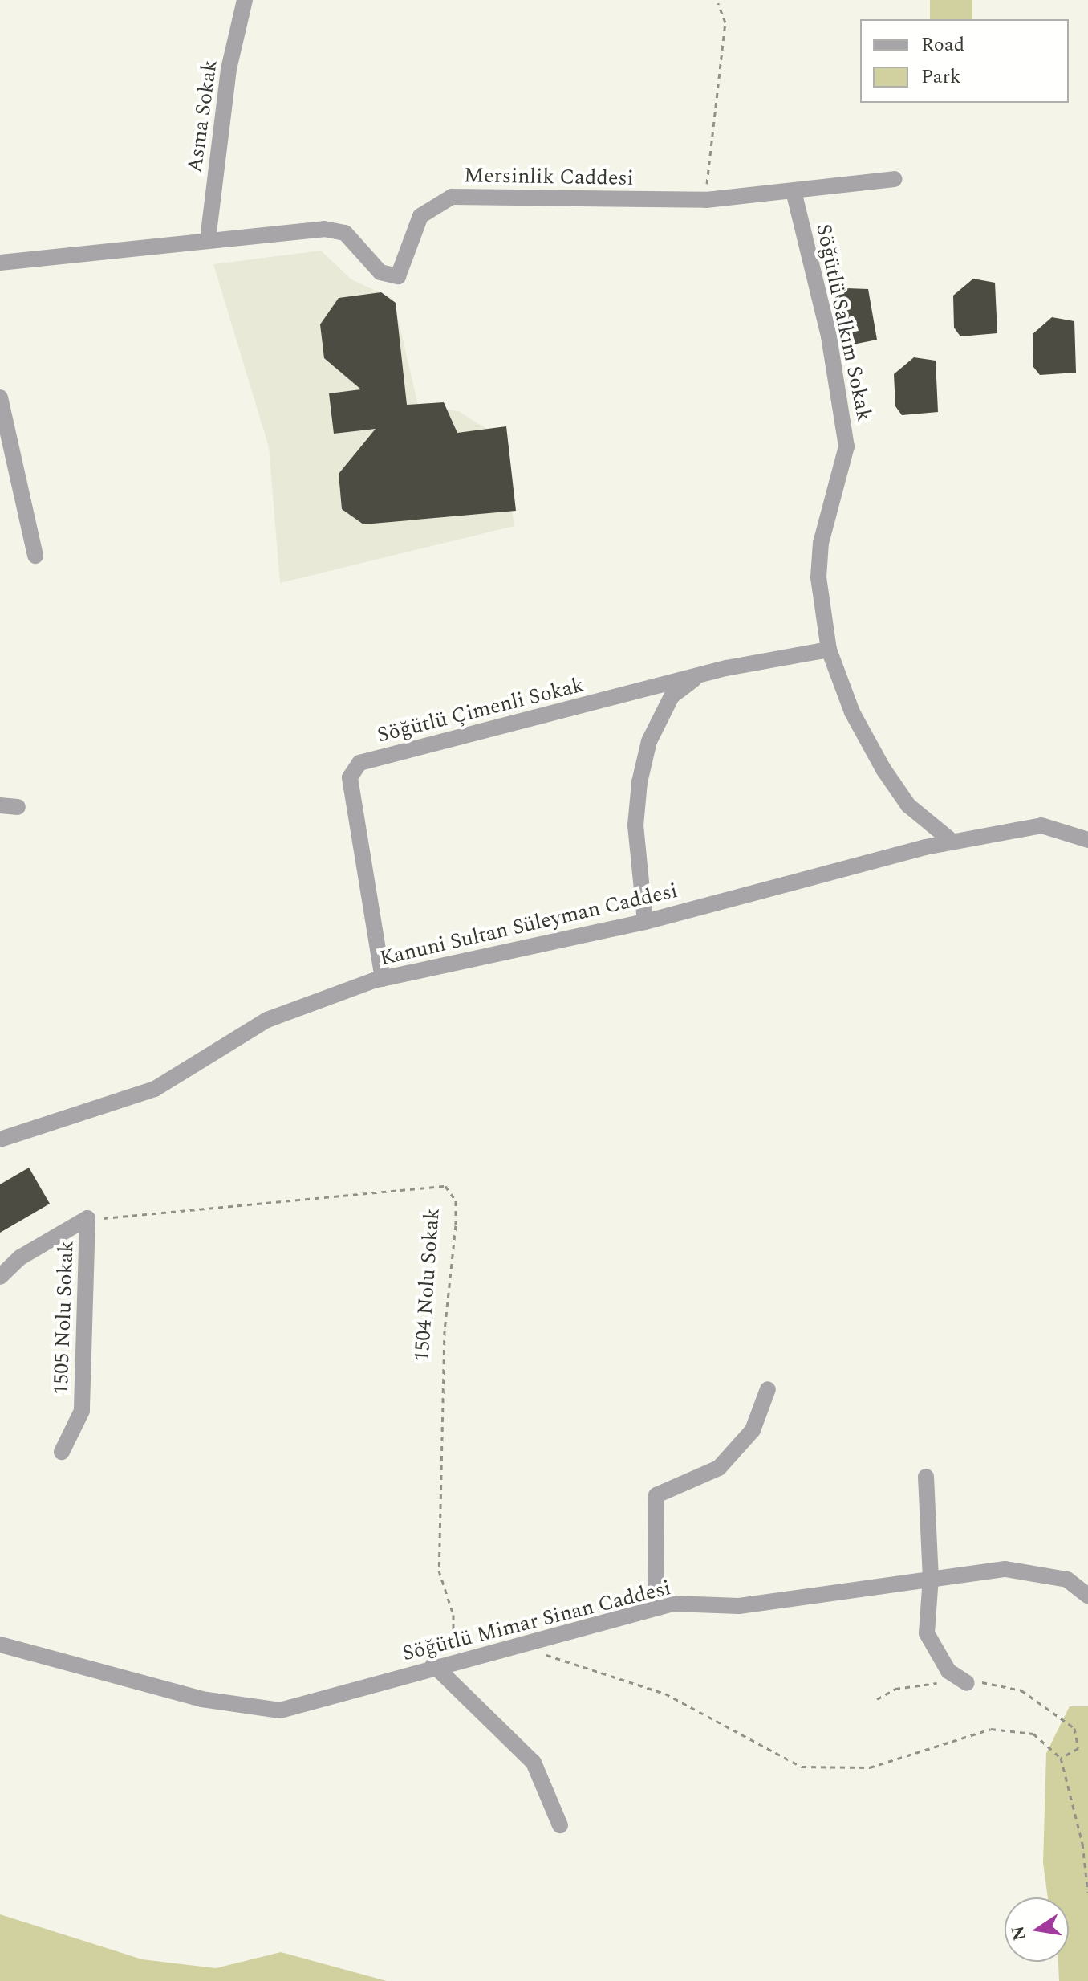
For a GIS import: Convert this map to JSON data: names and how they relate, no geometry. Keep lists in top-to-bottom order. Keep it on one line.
{"streets":{"street":["Asma Sokak","Mersinlik Caddesi","Söğütlü Salkım Sokak","Söğütlü Çimenli Sokak","Kanuni Sultan Süleyman Caddesi","1505 Nolu Sokak","Söğütlü Mimar Sinan Caddesi"],"path":["1504 Nolu Sokak"]},"crossings":[["Asma Sokak","Mersinlik Caddesi"],["Mersinlik Caddesi","Söğütlü Salkım Sokak"],["Söğütlü Salkım Sokak","Söğütlü Çimenli Sokak"],["Söğütlü Salkım Sokak","Kanuni Sultan Süleyman Caddesi"],["Söğütlü Çimenli Sokak","Kanuni Sultan Süleyman Caddesi"],["1504 Nolu Sokak","1505 Nolu Sokak"],["1504 Nolu Sokak","Söğütlü Mimar Sinan Caddesi"]],"legend":["Road","Park"],"north":"left"}
